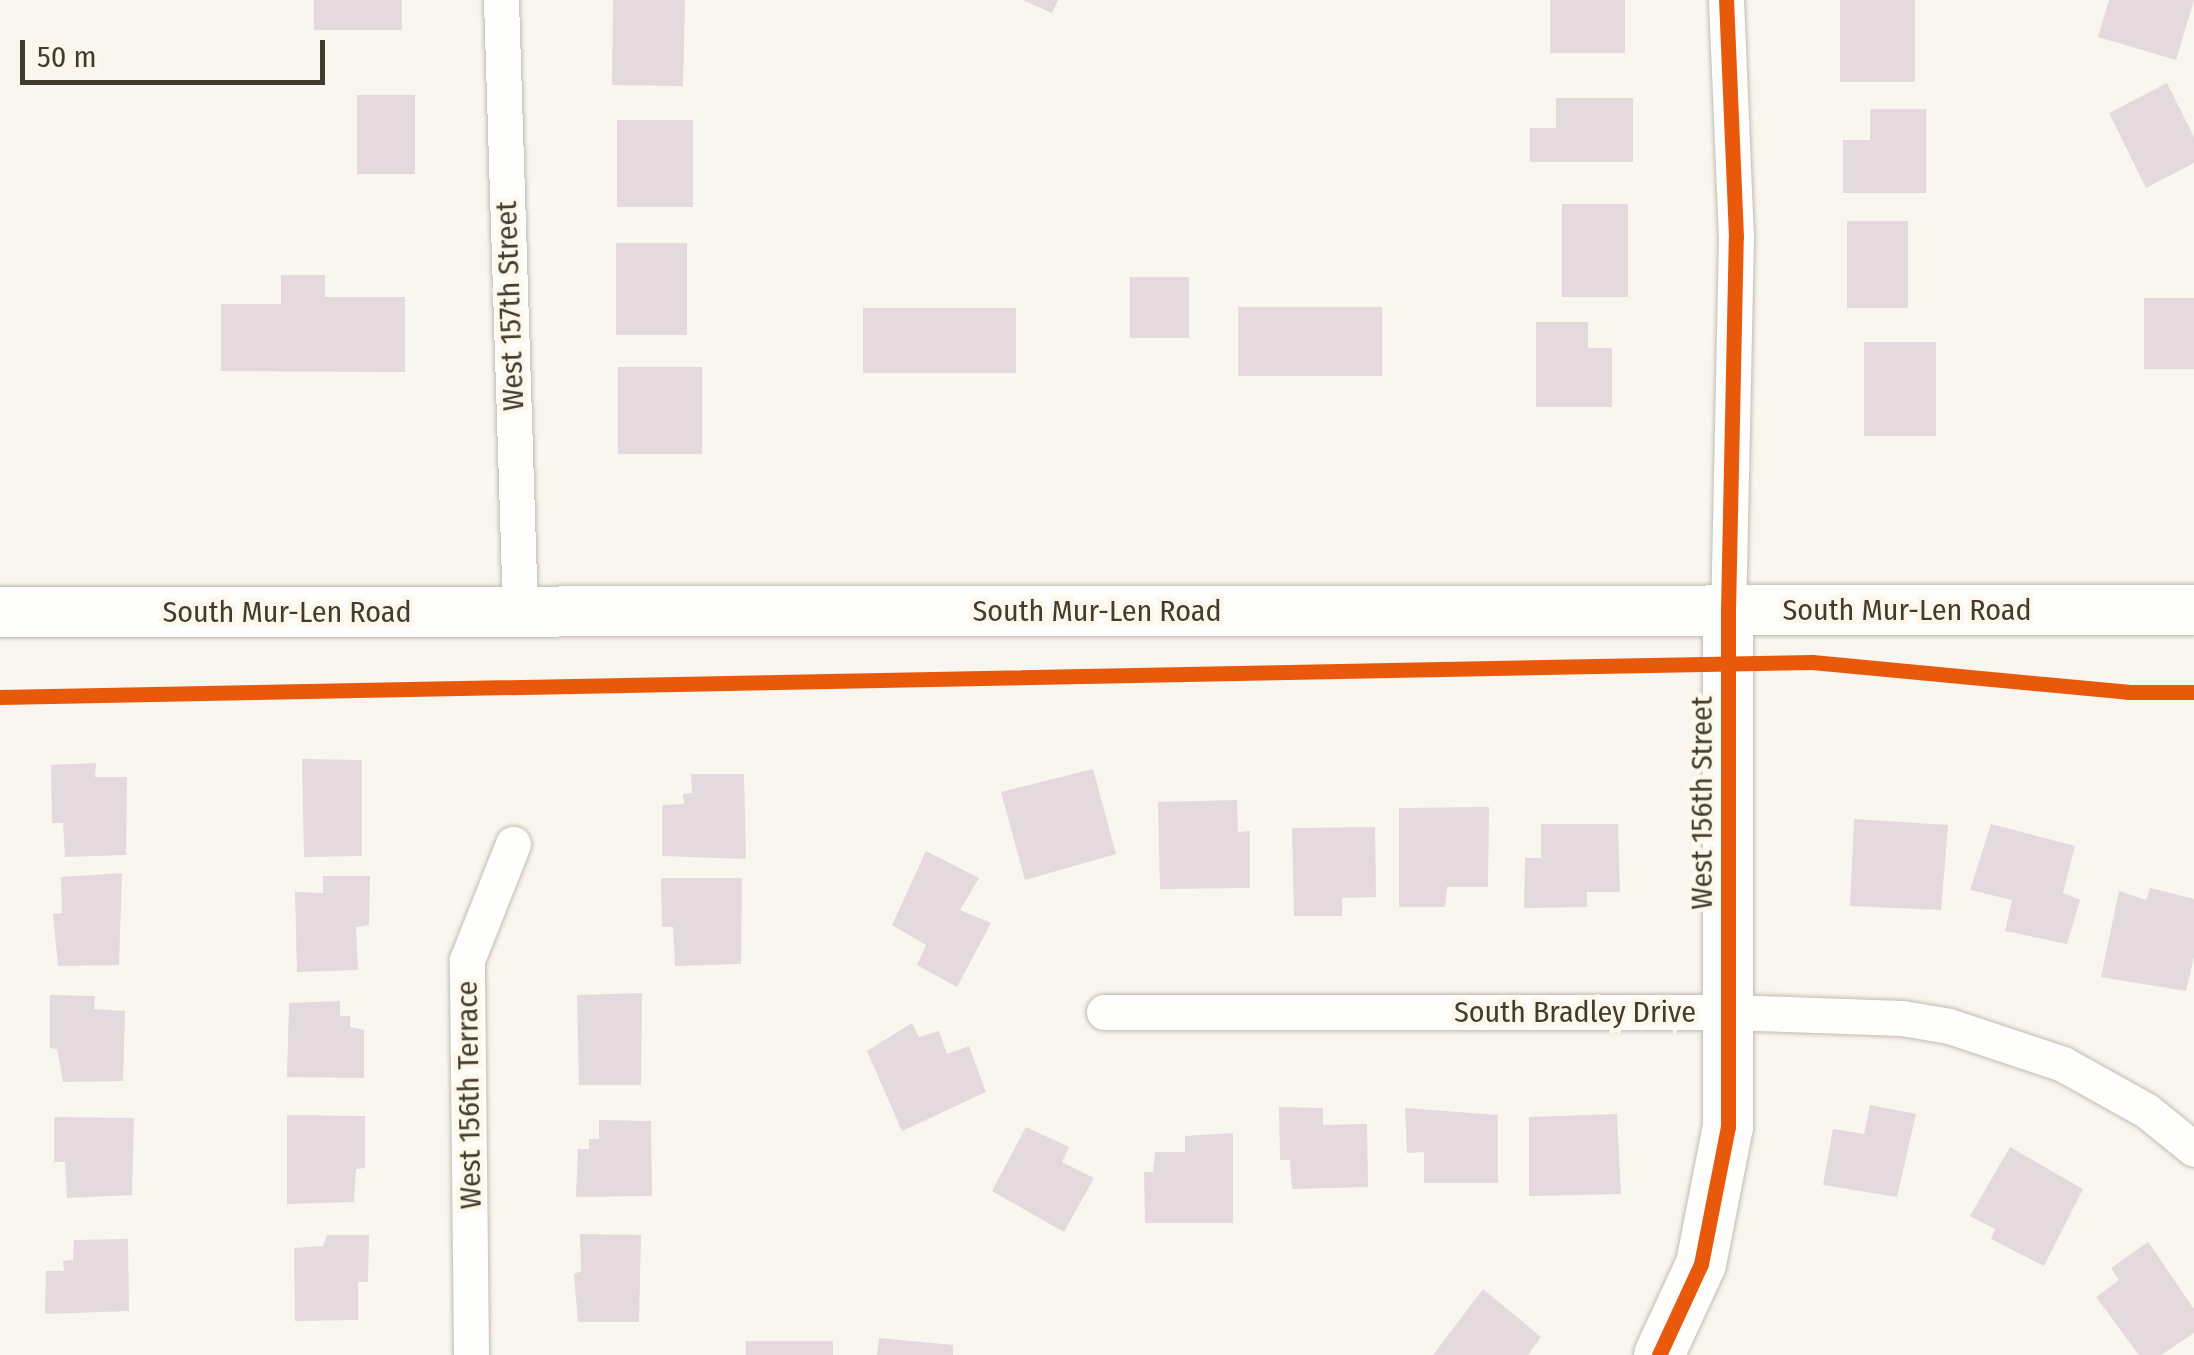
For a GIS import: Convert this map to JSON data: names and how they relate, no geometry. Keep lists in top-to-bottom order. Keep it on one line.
{"streets":{"main road":["South Mur-Len Road","West 156th Street"],"street":["West 157th Street","South Bradley Drive","West 156th Terrace"]},"crossings":[["West 157th Street","South Mur-Len Road"],["South Mur-Len Road","West 156th Street"],["West 156th Street","South Bradley Drive"]],"scale_bar":"50 m"}
